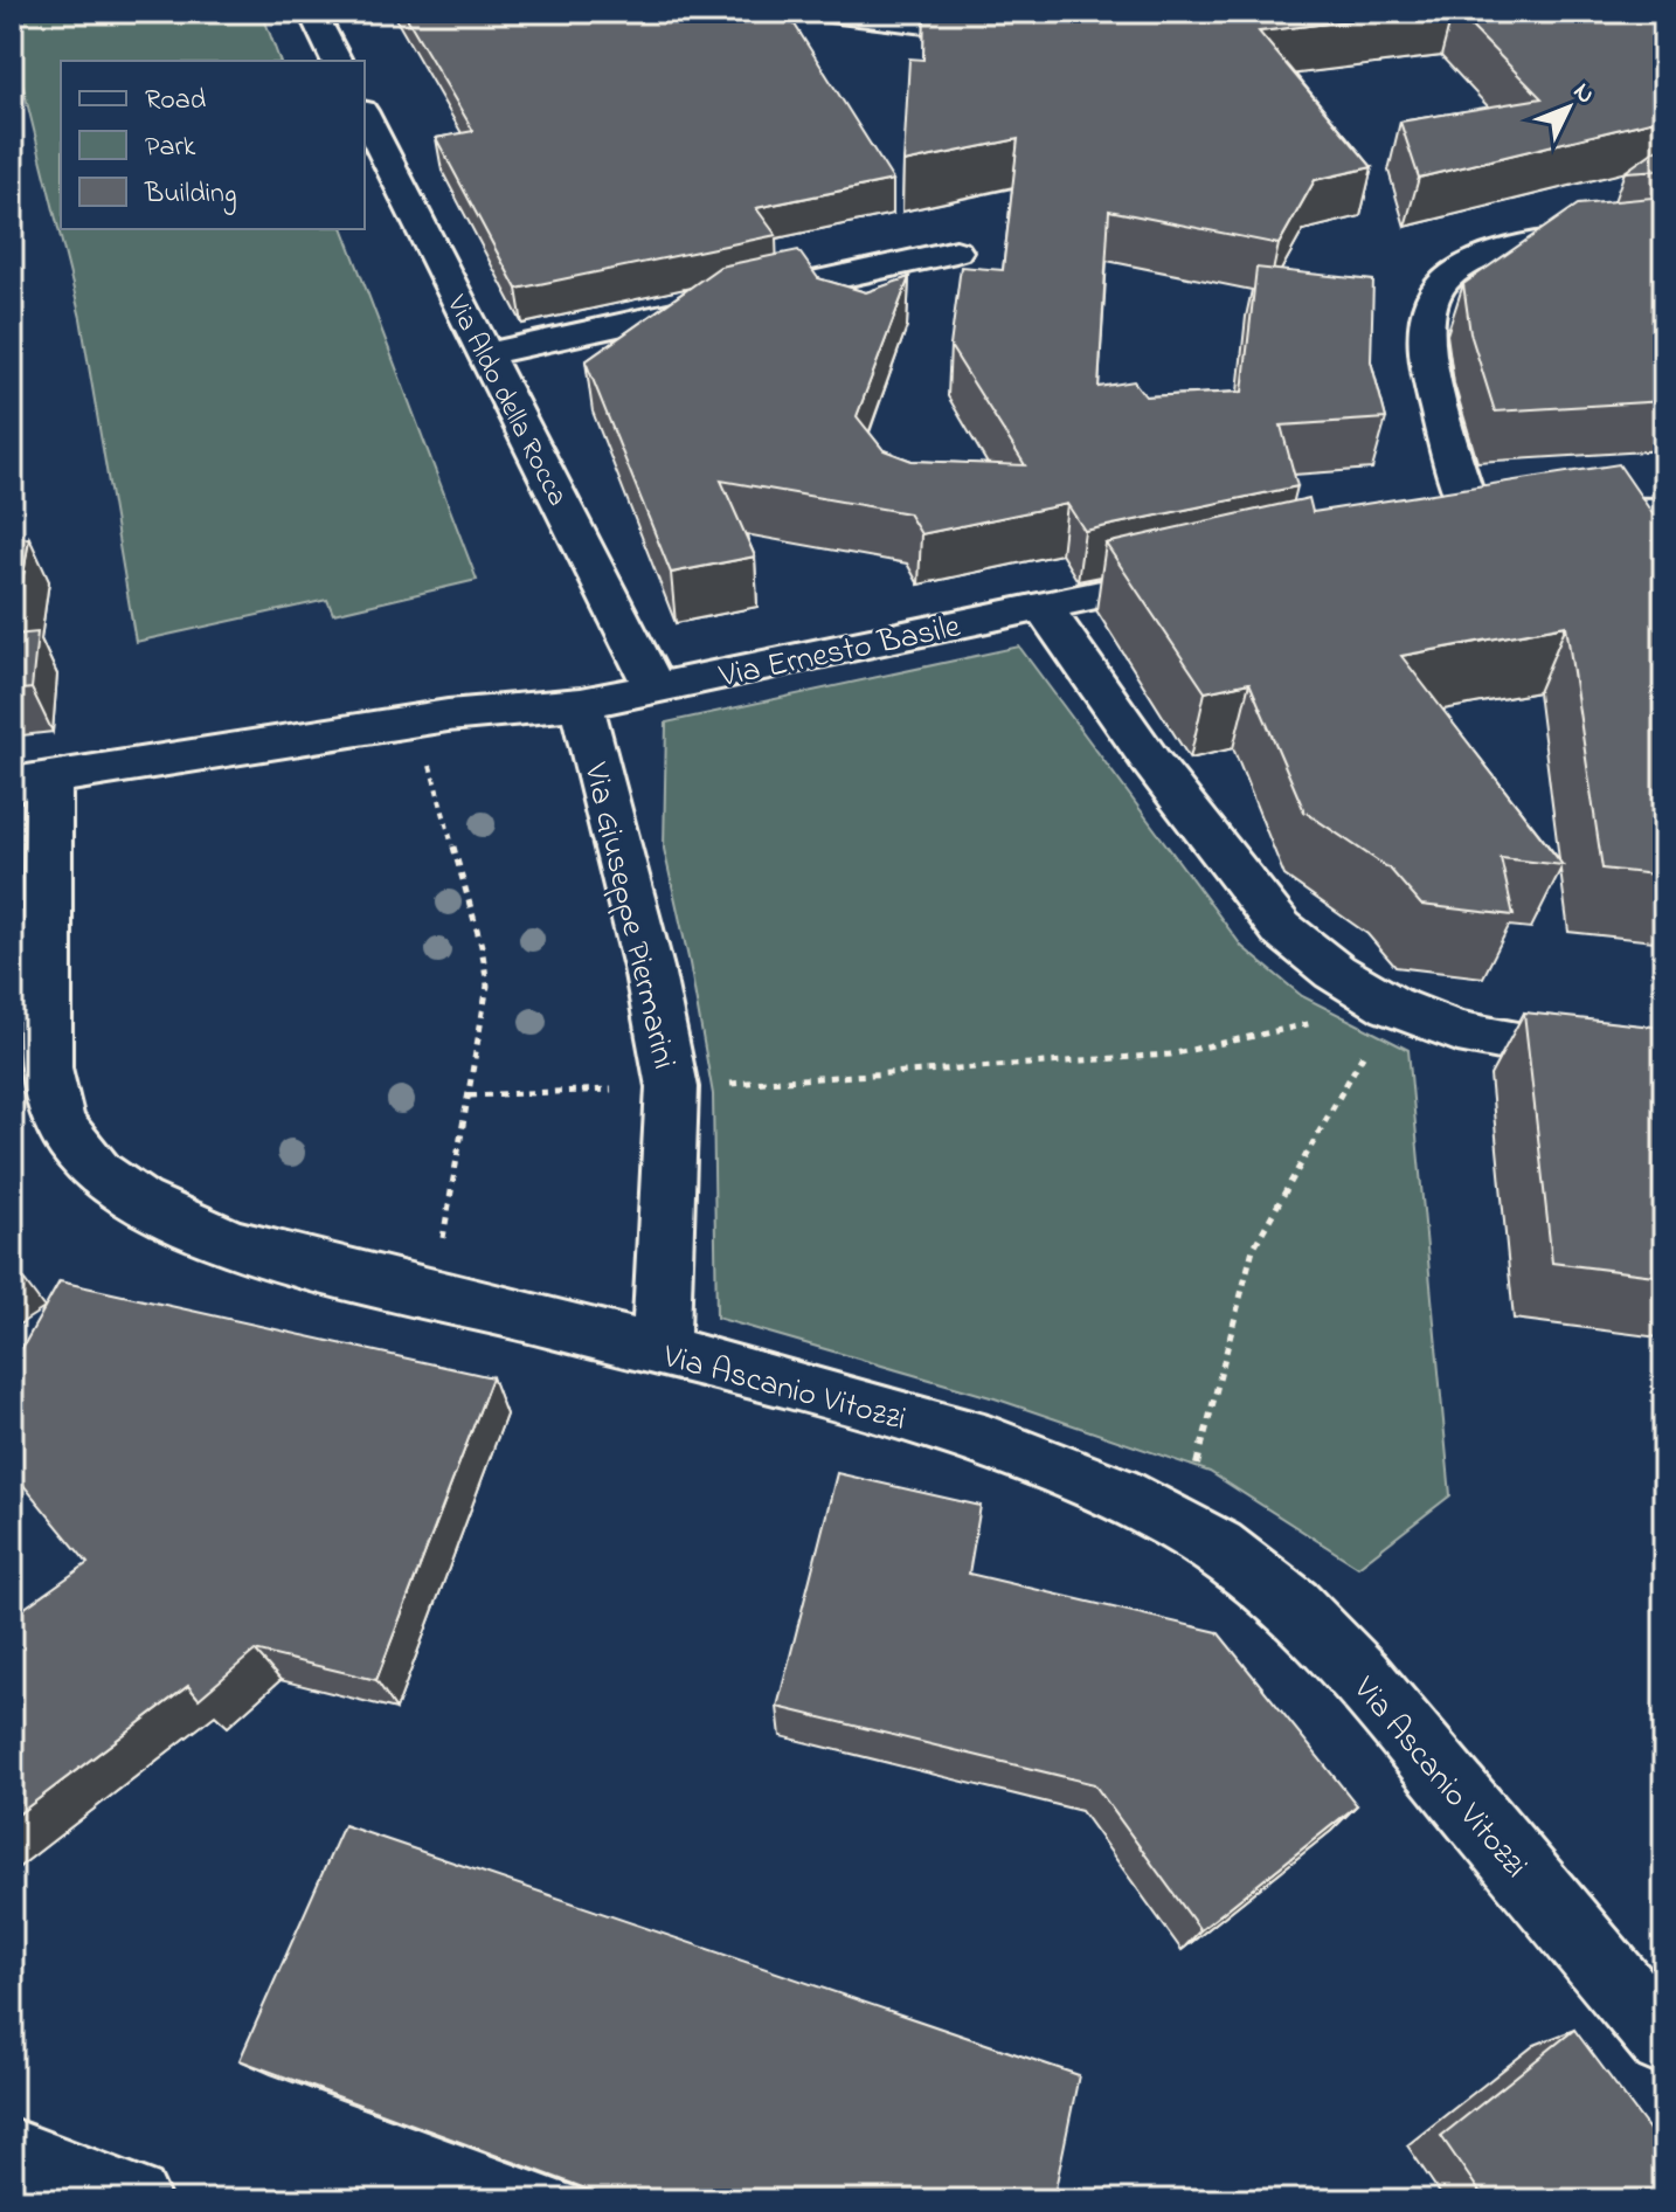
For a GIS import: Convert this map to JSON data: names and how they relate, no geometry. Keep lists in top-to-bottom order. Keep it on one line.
{"streets":{"street":["Via Aldo della Rocca","Via Ernesto Basile","Via Giuseppe Piermarini","Via Ascanio Vitozzi"]},"crossings":[["Via Aldo della Rocca","Via Ernesto Basile"],["Via Ernesto Basile","Via Giuseppe Piermarini"],["Via Ernesto Basile","Via Ascanio Vitozzi"],["Via Giuseppe Piermarini","Via Ascanio Vitozzi"]],"legend":["Road","Park","Building"],"north":"top right"}
